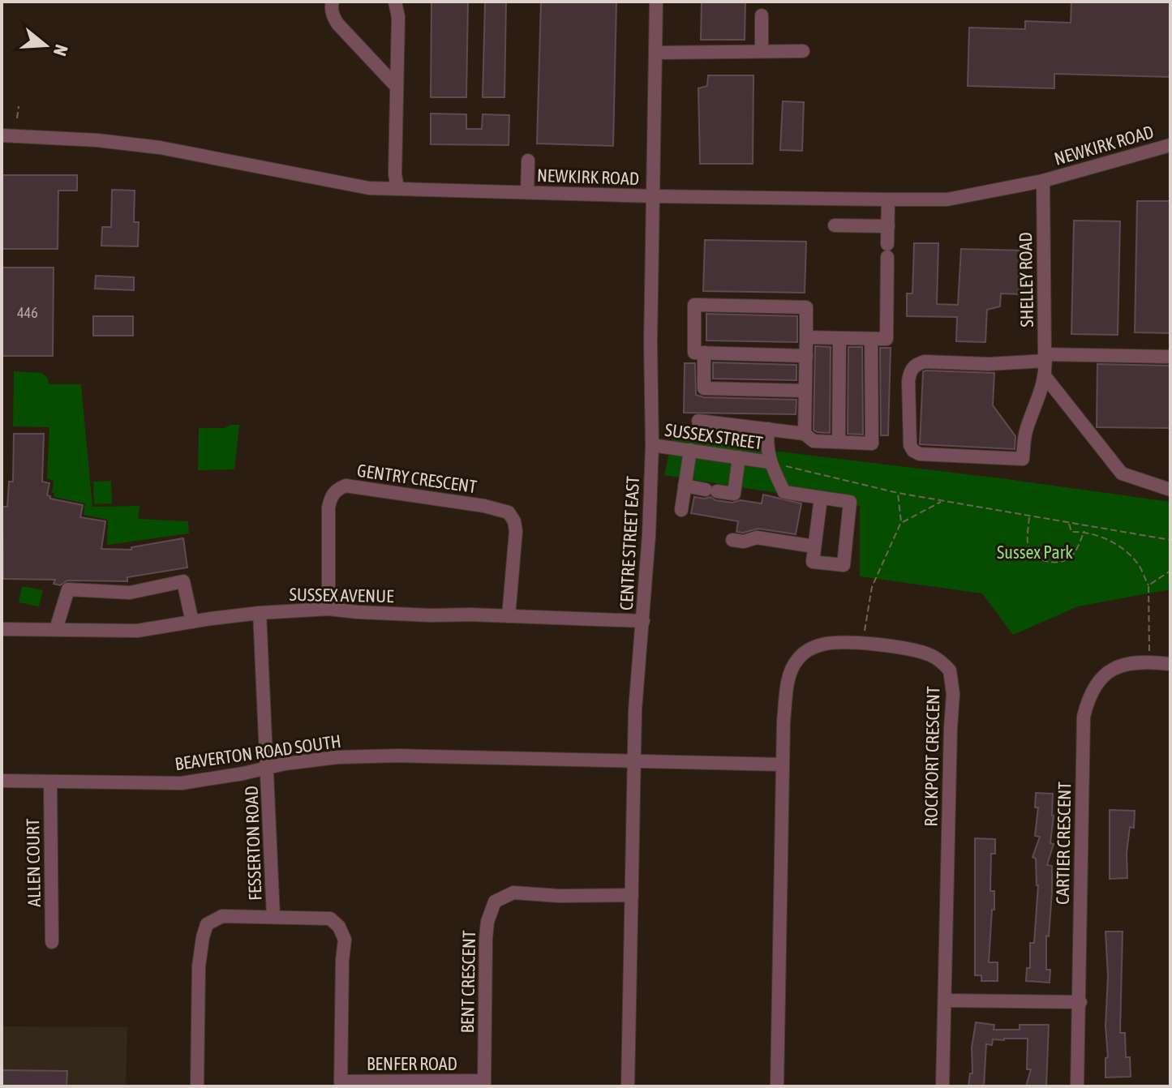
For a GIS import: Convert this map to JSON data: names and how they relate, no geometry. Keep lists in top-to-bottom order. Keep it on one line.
{"streets":{"street":["NEWKIRK ROAD","SHELLEY ROAD","SUSSEX STREET","GENTRY CRESCENT","CENTRE STREET EAST","SUSSEX AVENUE","BEAVERTON ROAD SOUTH","ROCKPORT CRESCENT","FESSERTON ROAD","CARTIER CRESCENT","ALLEN COURT","BENT CRESCENT","BENFER ROAD"]},"crossings":[["NEWKIRK ROAD","SHELLEY ROAD"],["NEWKIRK ROAD","CENTRE STREET EAST"],["SUSSEX STREET","CENTRE STREET EAST"],["GENTRY CRESCENT","SUSSEX AVENUE"],["CENTRE STREET EAST","SUSSEX AVENUE"],["CENTRE STREET EAST","BEAVERTON ROAD SOUTH"],["CENTRE STREET EAST","BENT CRESCENT"],["SUSSEX AVENUE","FESSERTON ROAD"],["BEAVERTON ROAD SOUTH","ROCKPORT CRESCENT"],["BEAVERTON ROAD SOUTH","FESSERTON ROAD"],["BEAVERTON ROAD SOUTH","ALLEN COURT"],["BENT CRESCENT","BENFER ROAD"]],"parks":["Sussex Park"],"house_numbers":["446"],"north":"right"}
